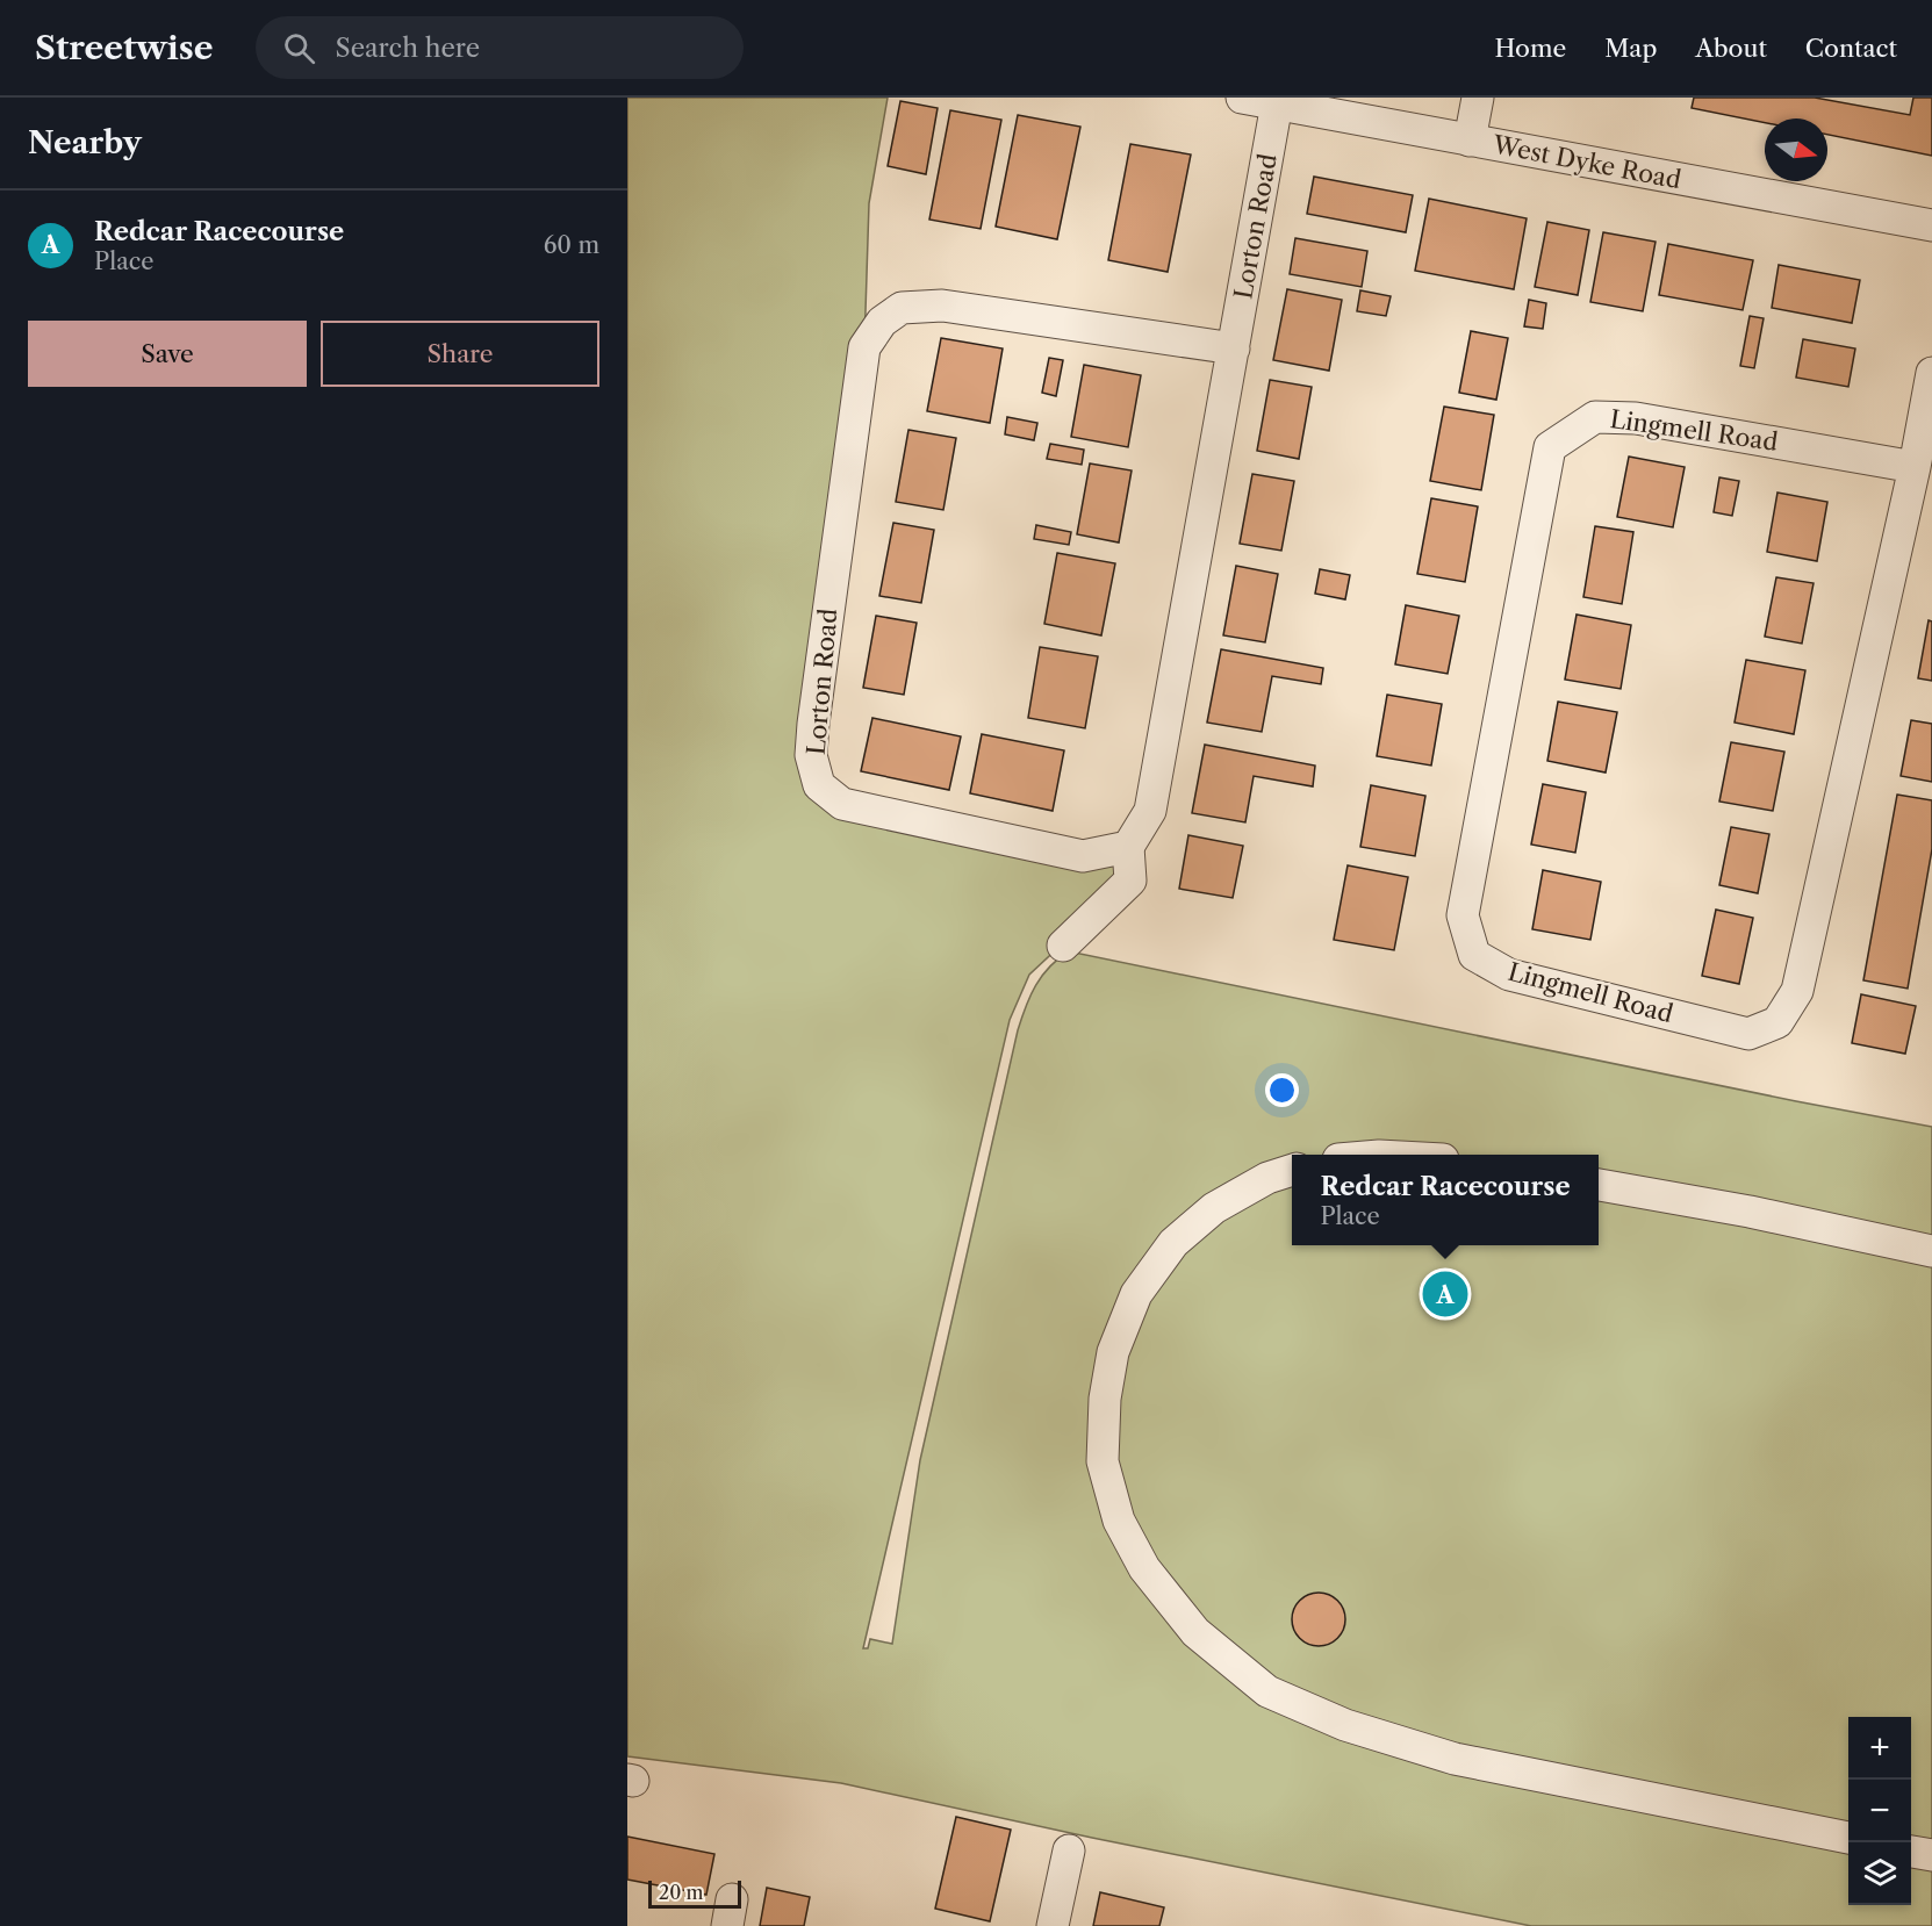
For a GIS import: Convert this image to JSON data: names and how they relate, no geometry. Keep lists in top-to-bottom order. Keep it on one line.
{"streets":{"street":["West Dyke Road","Lorton Road","Lingmell Road"]},"crossings":[["West Dyke Road","Lorton Road"]],"scale_bar":"20 m","north":"right","page":{"header":"Streetwise","search":"Search here","nav":["Home","Map","About","Contact"],"heading":"Nearby","list":[{"mark":"A","name":"Redcar Racecourse","note":"Place","value":"60 m"}],"buttons":["Save","Share"],"popup":["Redcar Racecourse","Place"],"pins":"A","map_buttons":["+","−"],"scale":"20 m"}}
